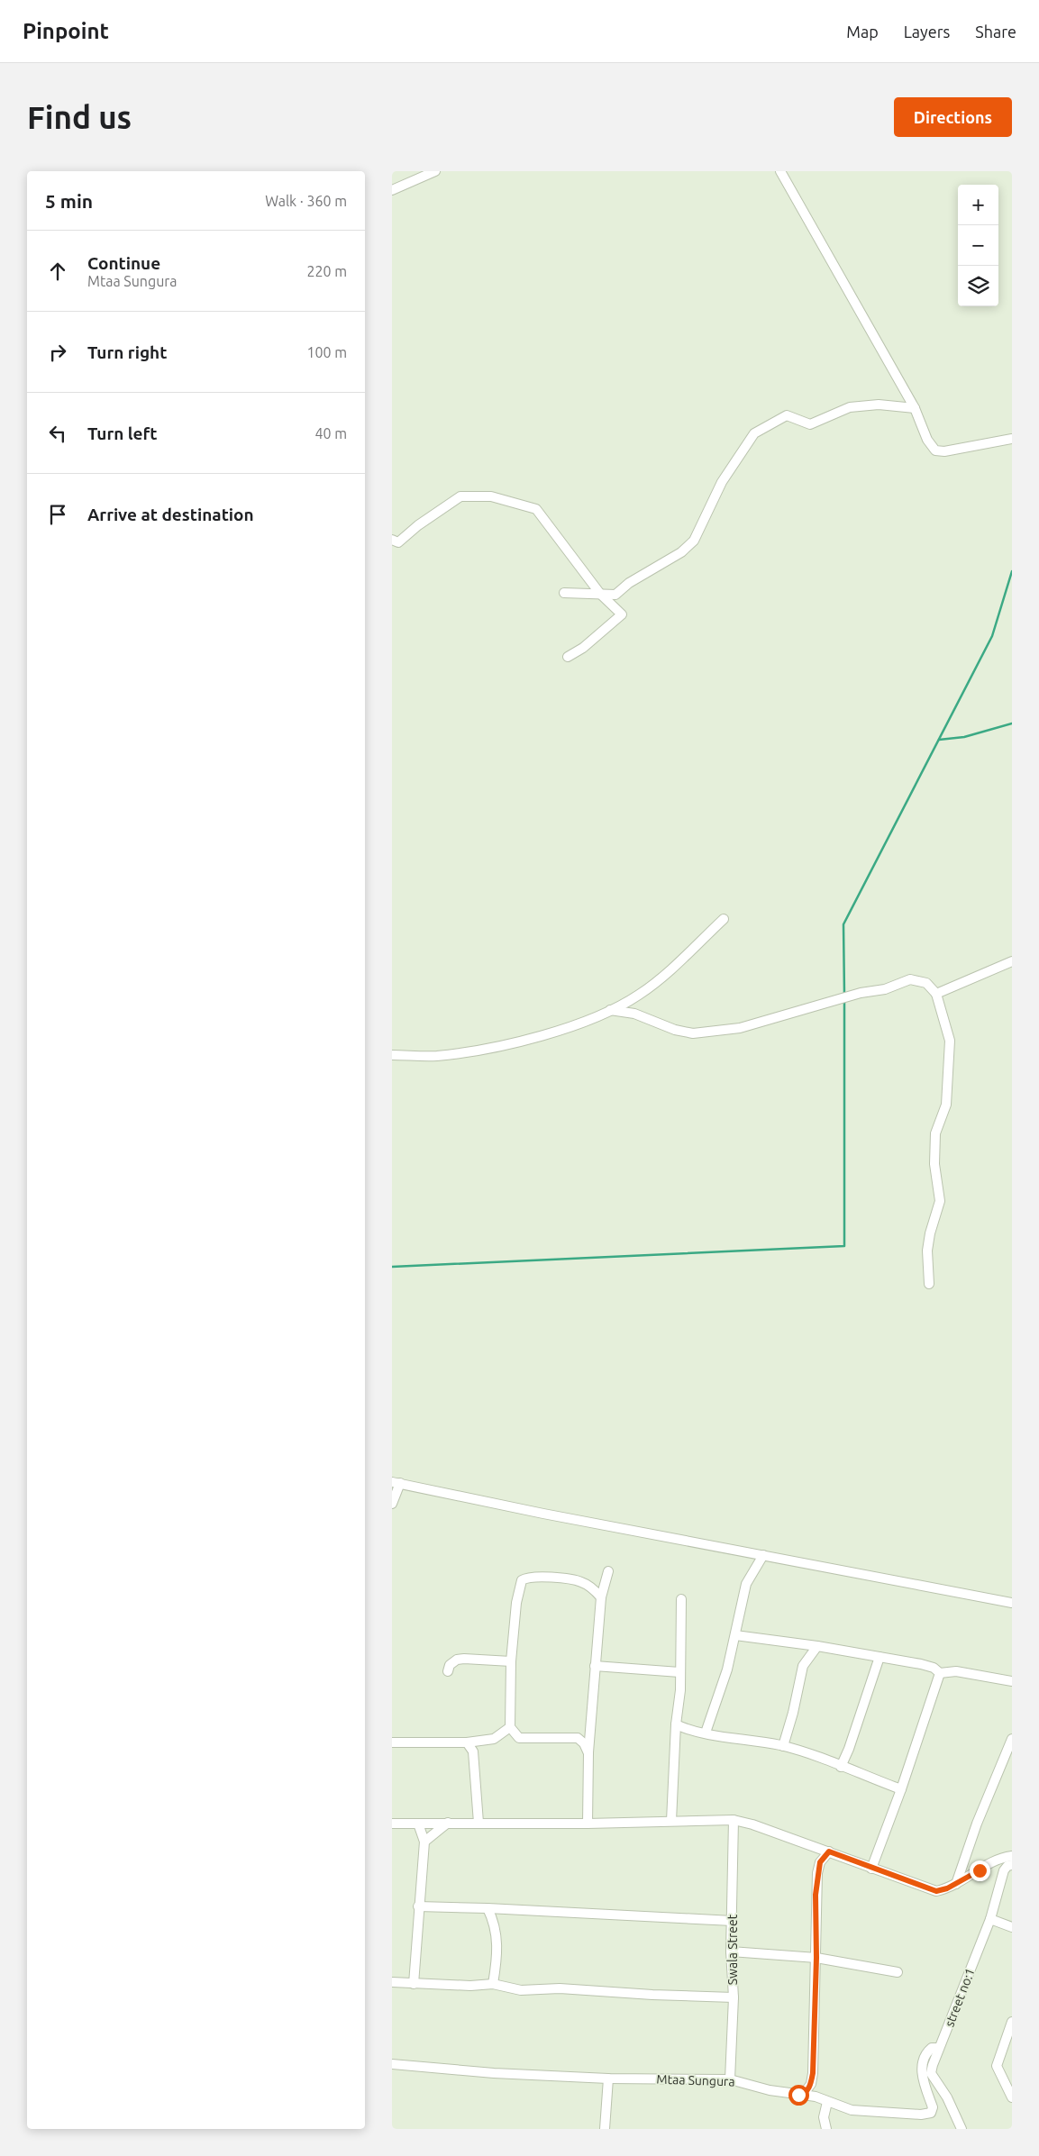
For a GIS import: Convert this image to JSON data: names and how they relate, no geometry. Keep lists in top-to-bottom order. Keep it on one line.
{"streets":{"street":["Swala Street","street no:1","Mtaa Sungura"]},"crossings":[["Swala Street","Mtaa Sungura"],["street no:1","Mtaa Sungura"]],"page":{"header":"Pinpoint","nav":["Map","Layers","Share"],"buttons":"Directions","title":"Find us","heading":["5 min","Walk · 360 m"],"map_buttons":["+","−"],"list":[["Continue","Mtaa Sungura","220 m"],["Turn right","100 m"],["Turn left","40 m"],"Arrive at destination"]}}
